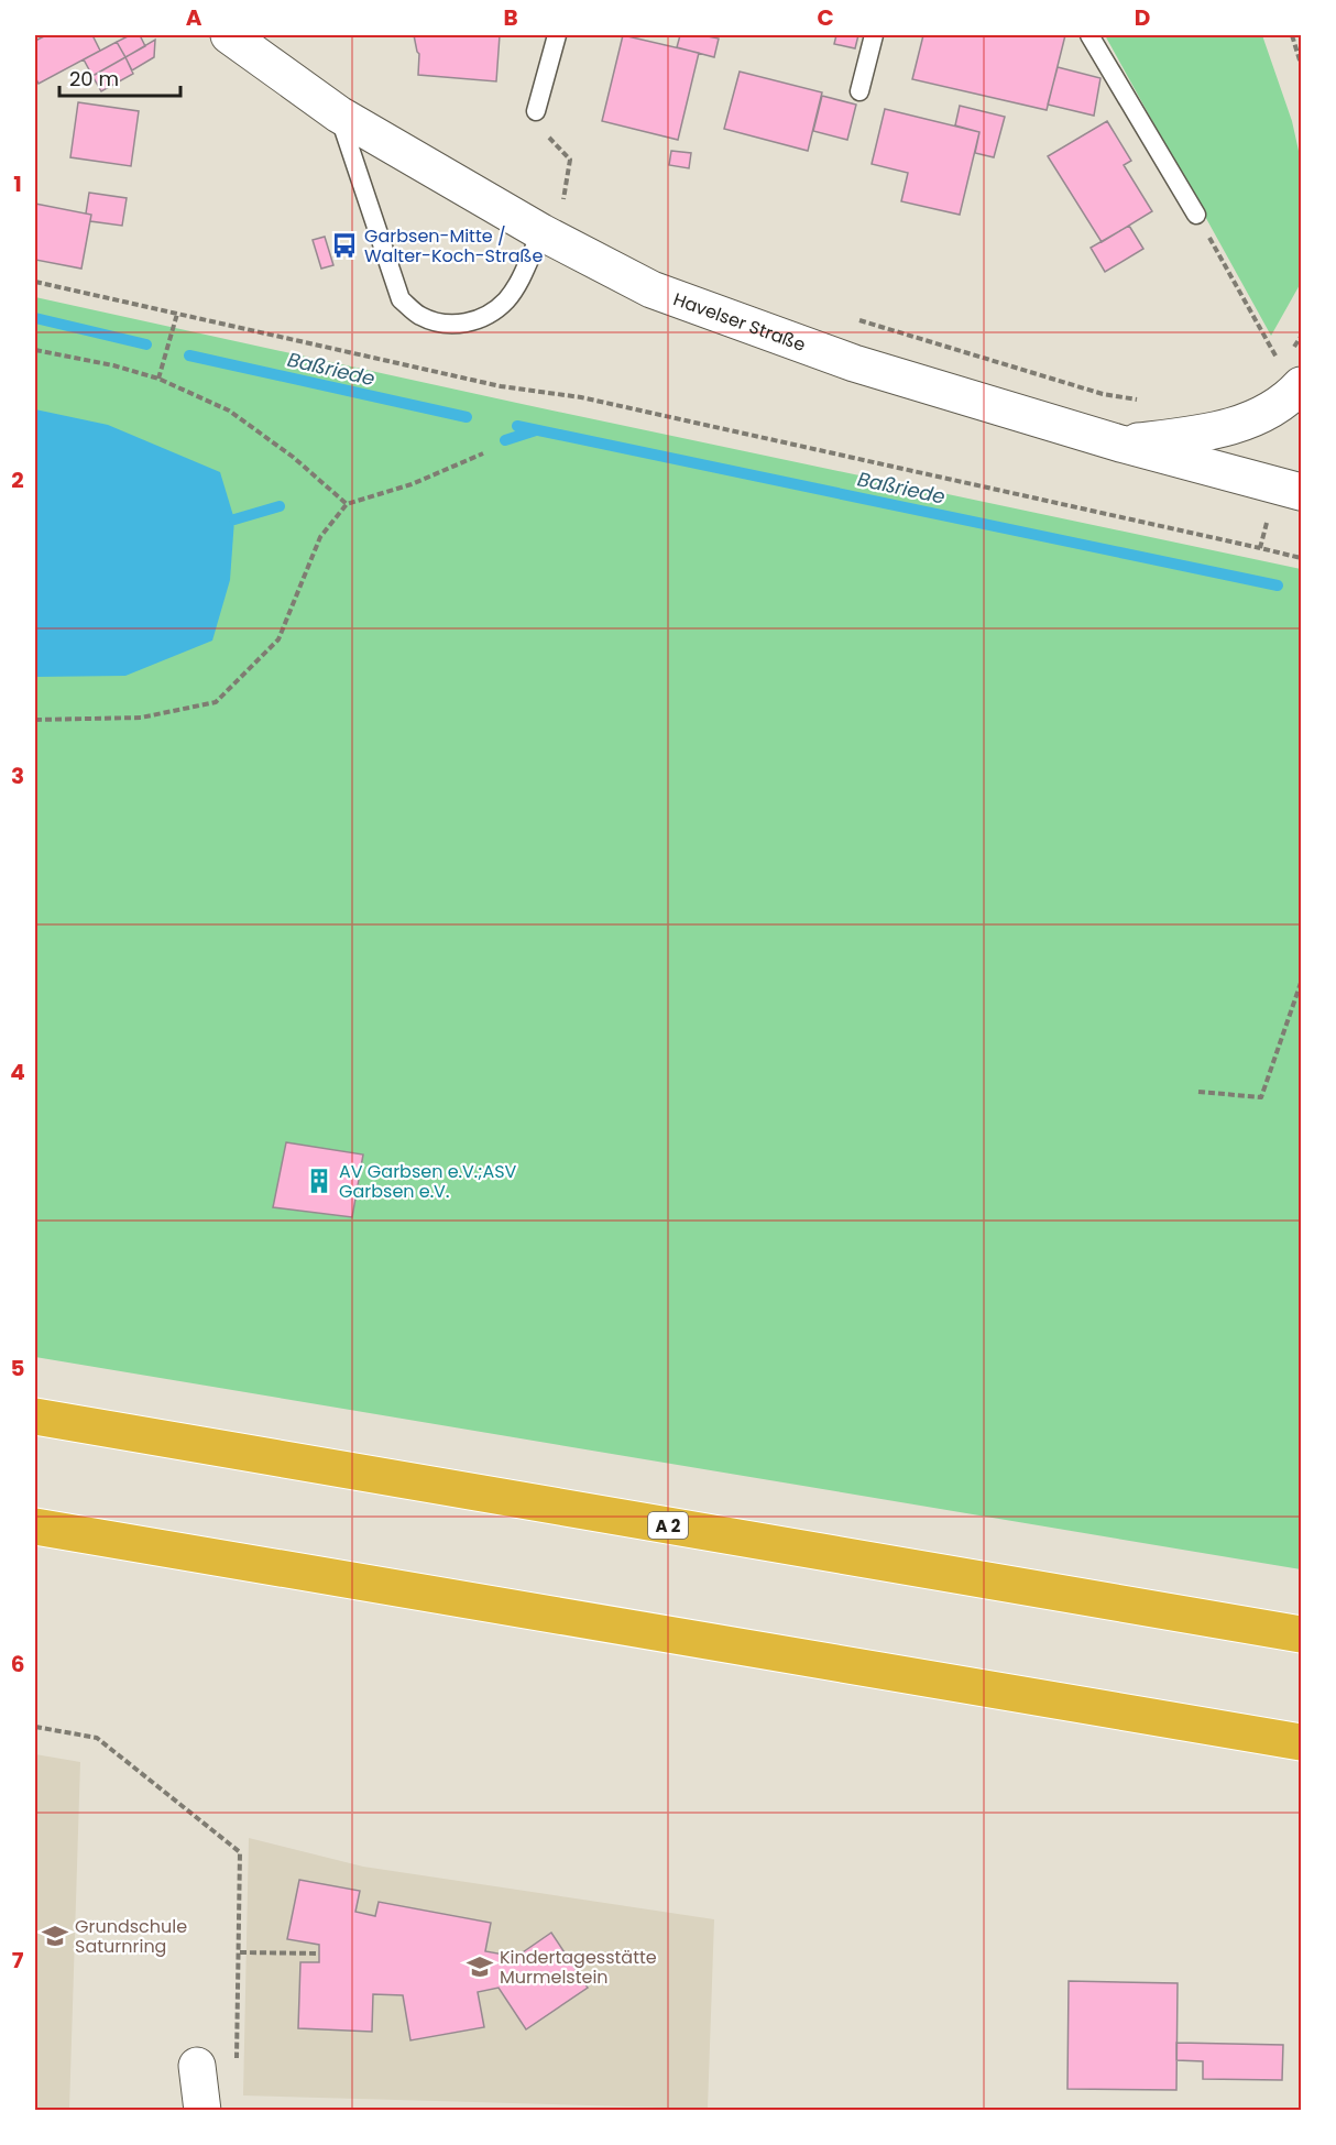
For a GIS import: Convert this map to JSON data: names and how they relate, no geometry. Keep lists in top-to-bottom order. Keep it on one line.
{"streets":{"highway":["A 2"],"street":["Havelser Straße"]},"water":["Baßriede"],"places":{"bus stop":["Garbsen-Mitte / Walter-Koch-Straße"],"building":["AV Garbsen e.V.;ASV Garbsen e.V."],"school or university":["Grundschule Saturnring","Kindertagesstätte Murmelstein"]},"scale_bar":"20 m","grid":{"columns":["A","B","C","D"],"rows":["1","2","3","4","5","6","7"]}}
